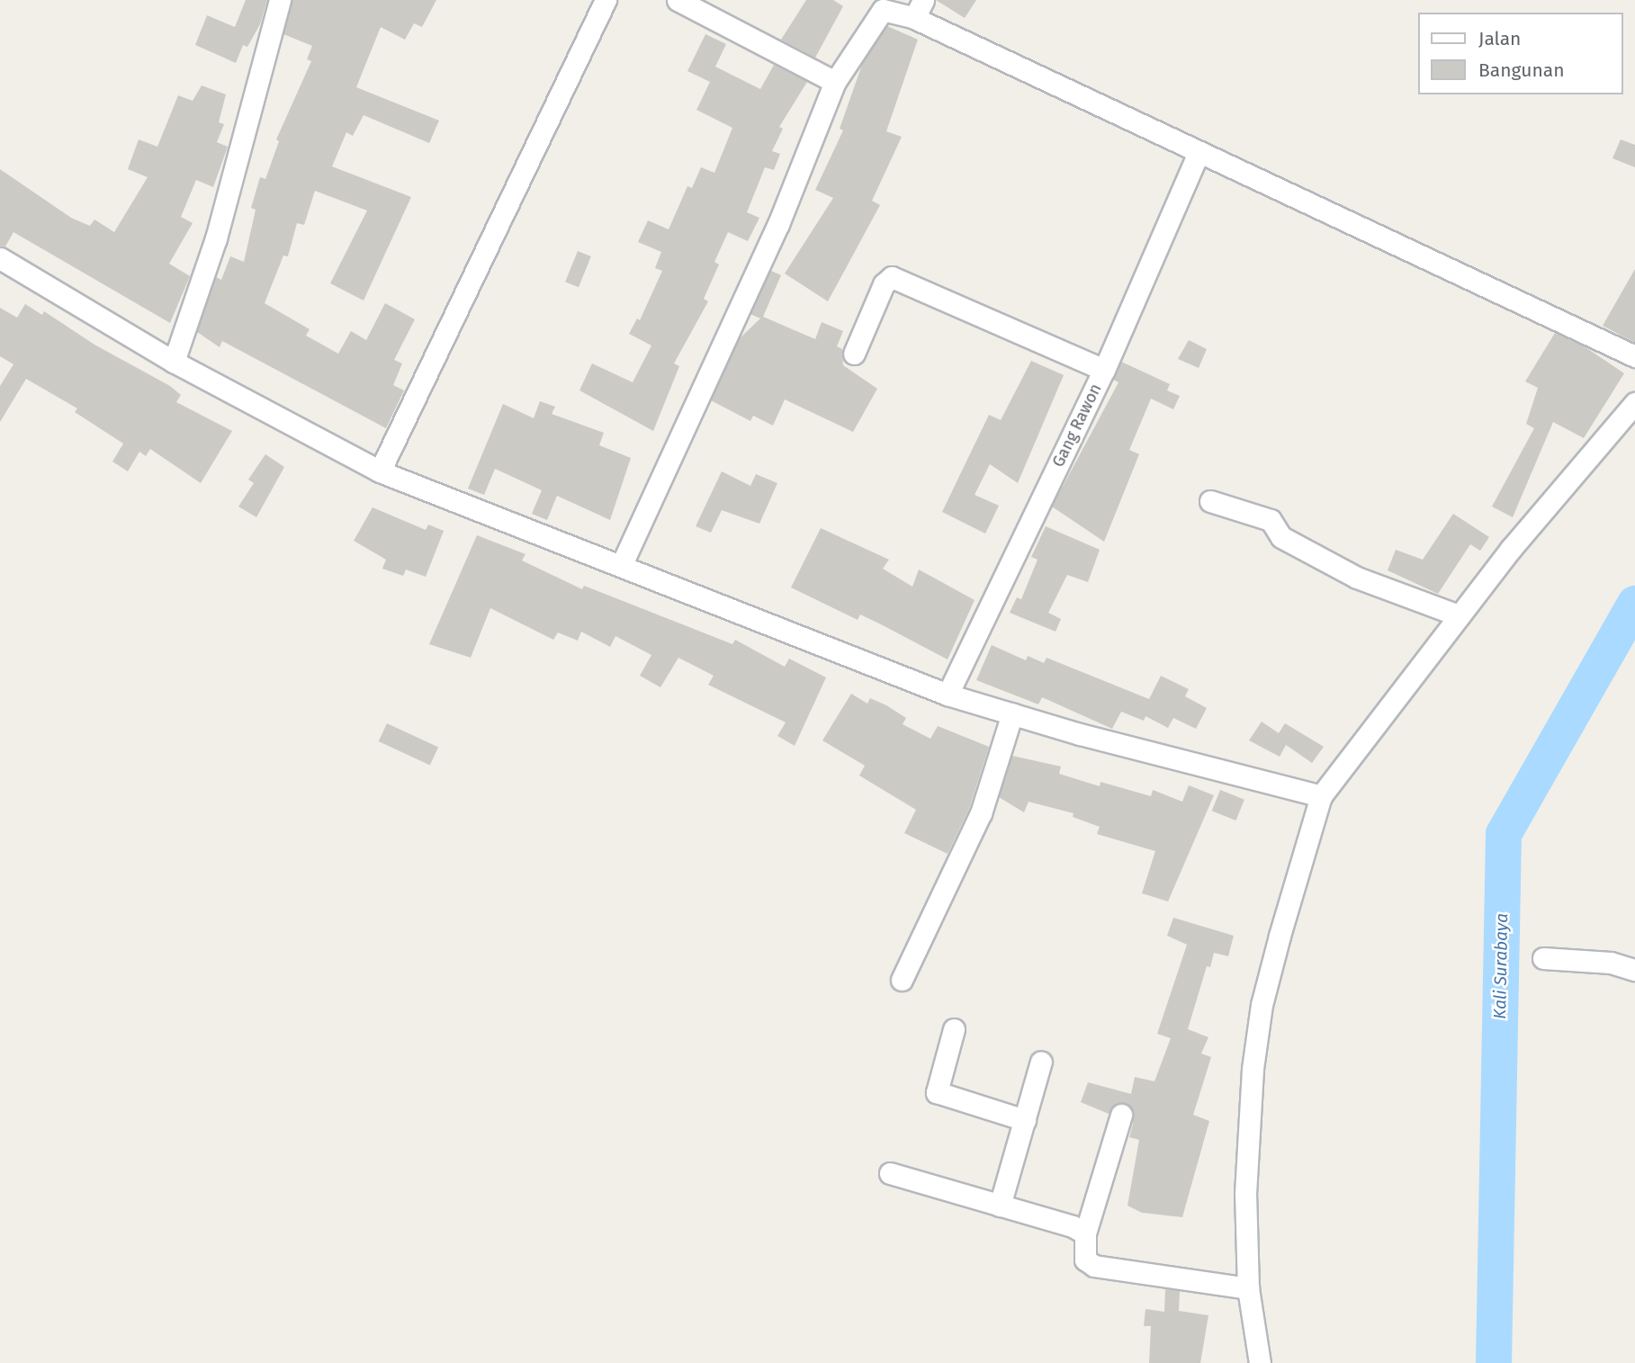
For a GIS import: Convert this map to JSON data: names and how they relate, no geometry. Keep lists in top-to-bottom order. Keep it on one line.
{"streets":{"street":["Gang Rawon"]},"water":["Kali Surabaya"],"legend":["Jalan","Bangunan"]}
